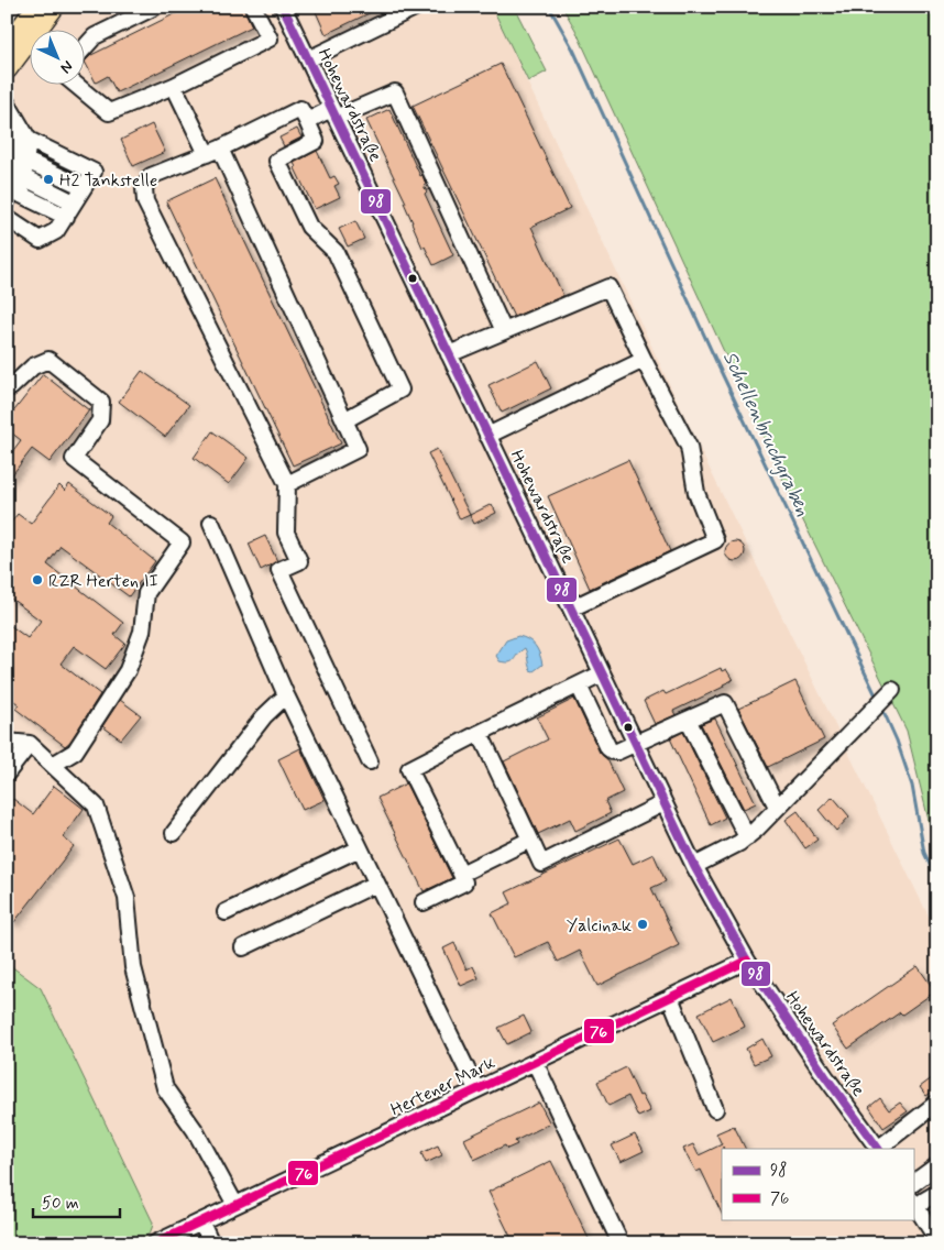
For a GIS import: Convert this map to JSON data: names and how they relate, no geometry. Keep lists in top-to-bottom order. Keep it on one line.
{"streets":{"street":["Hohewardstraße","Hertener Mark"]},"crossings":[["Hohewardstraße","Hertener Mark"]],"water":["Schellenbruchgraben"],"places":["H2 Tankstelle","RZR Herten II","Yalcinak"],"lines":["transit line 98","transit line 76"],"legend":["98","76"],"scale_bar":"50 m","north":"bottom right"}
